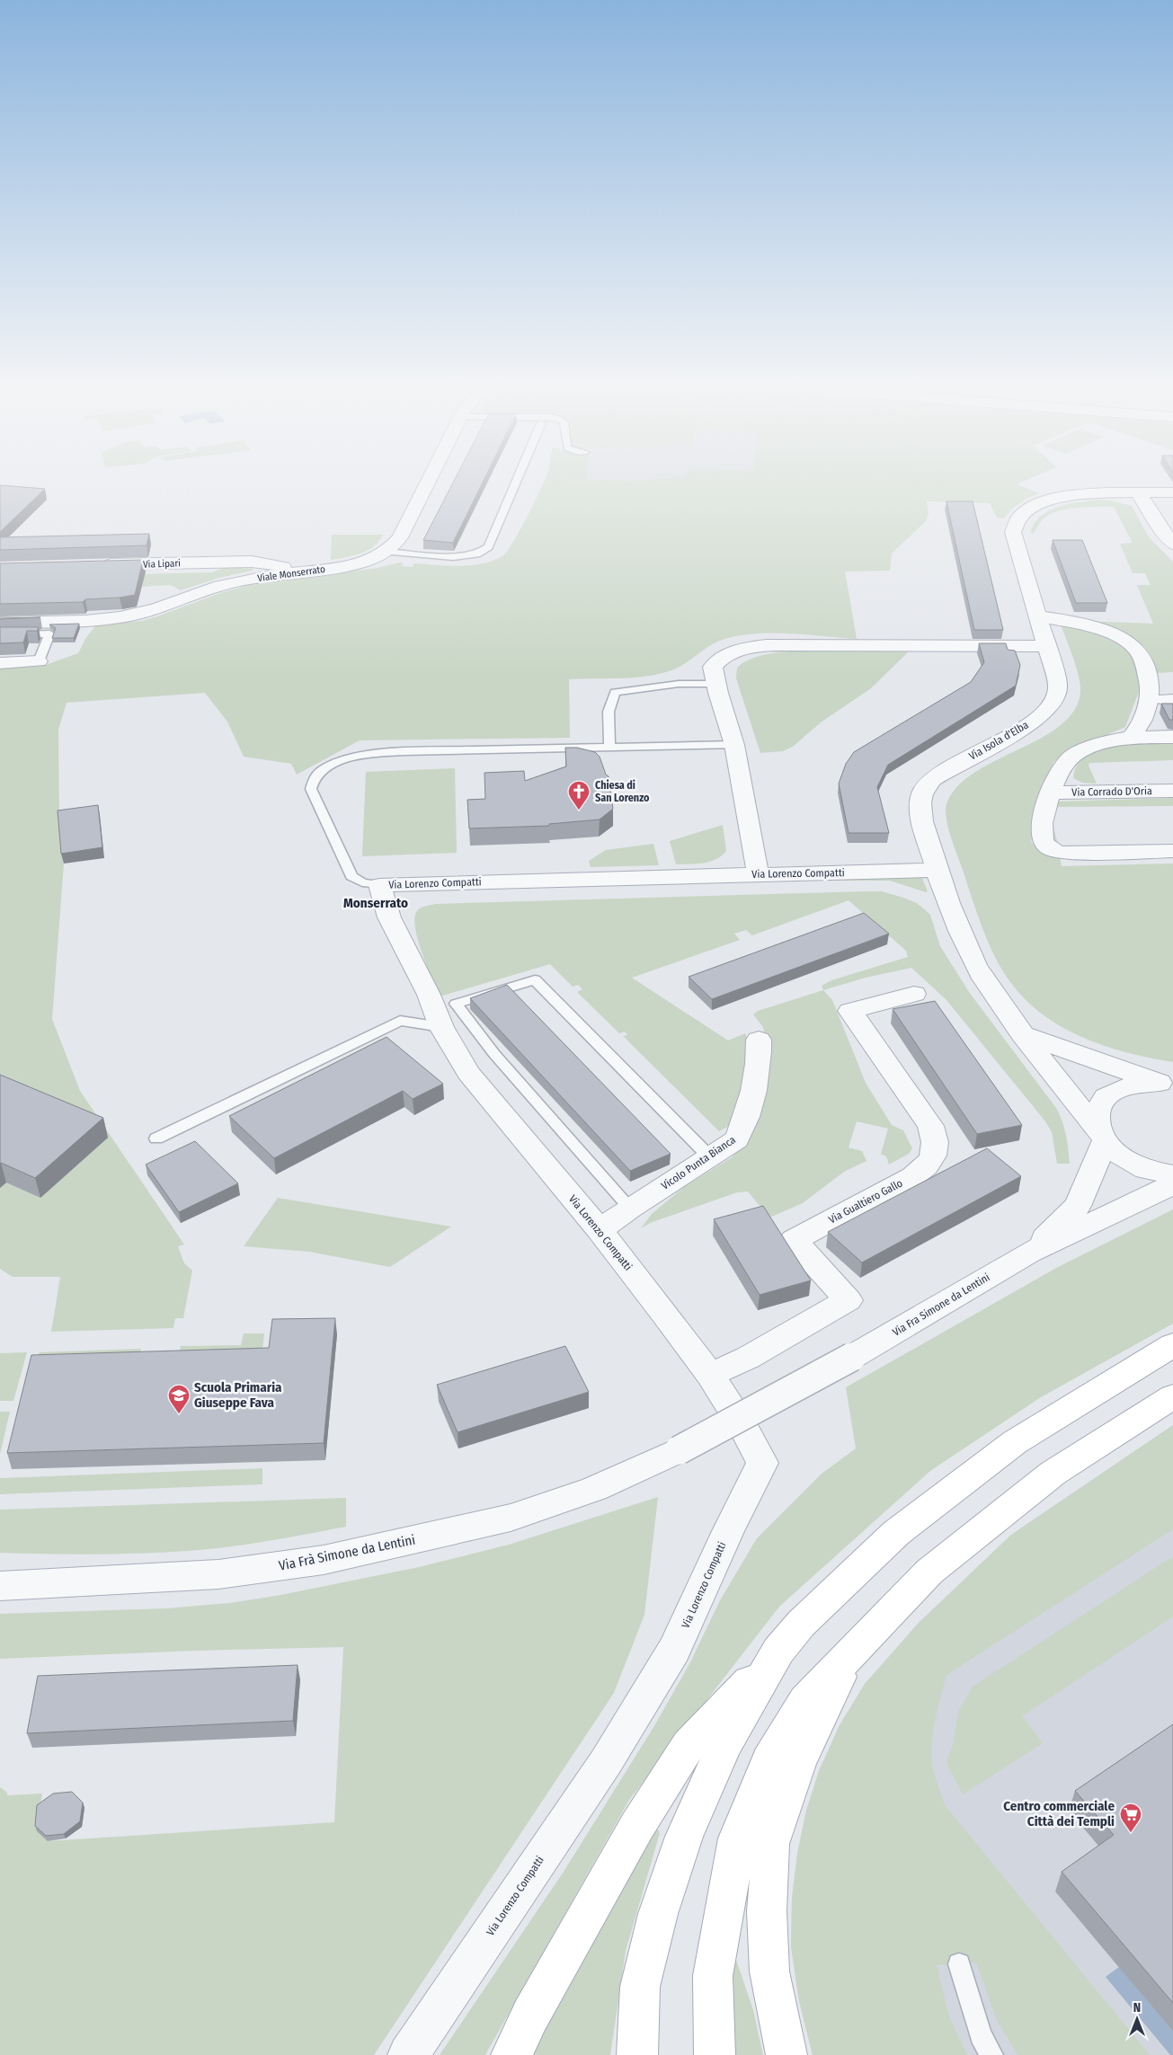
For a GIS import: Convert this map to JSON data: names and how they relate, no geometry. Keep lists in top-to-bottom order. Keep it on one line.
{"streets":{"street":["Via Lipari","Viale Monserrato","Via Isola d'Elba","Via Corrado D'Oria","Via Lorenzo Compatti","Vicolo Punta Bianca","Via Gualtiero Gallo","Via Fra Simone da Lentini","Via Frà Simone da Lentini"]},"crossings":[["Via Lipari","Viale Monserrato"],["Via Isola d'Elba","Via Lorenzo Compatti"],["Via Lorenzo Compatti","Vicolo Punta Bianca"],["Via Lorenzo Compatti","Via Gualtiero Gallo"],["Via Fra Simone da Lentini","Via Frà Simone da Lentini"]],"districts":["Monserrato"],"places":{"church":["Chiesa di San Lorenzo"],"school or university":["Scuola Primaria Giuseppe Fava"],"supermarket":["Centro commerciale Città dei Templi"]},"north":"top"}
